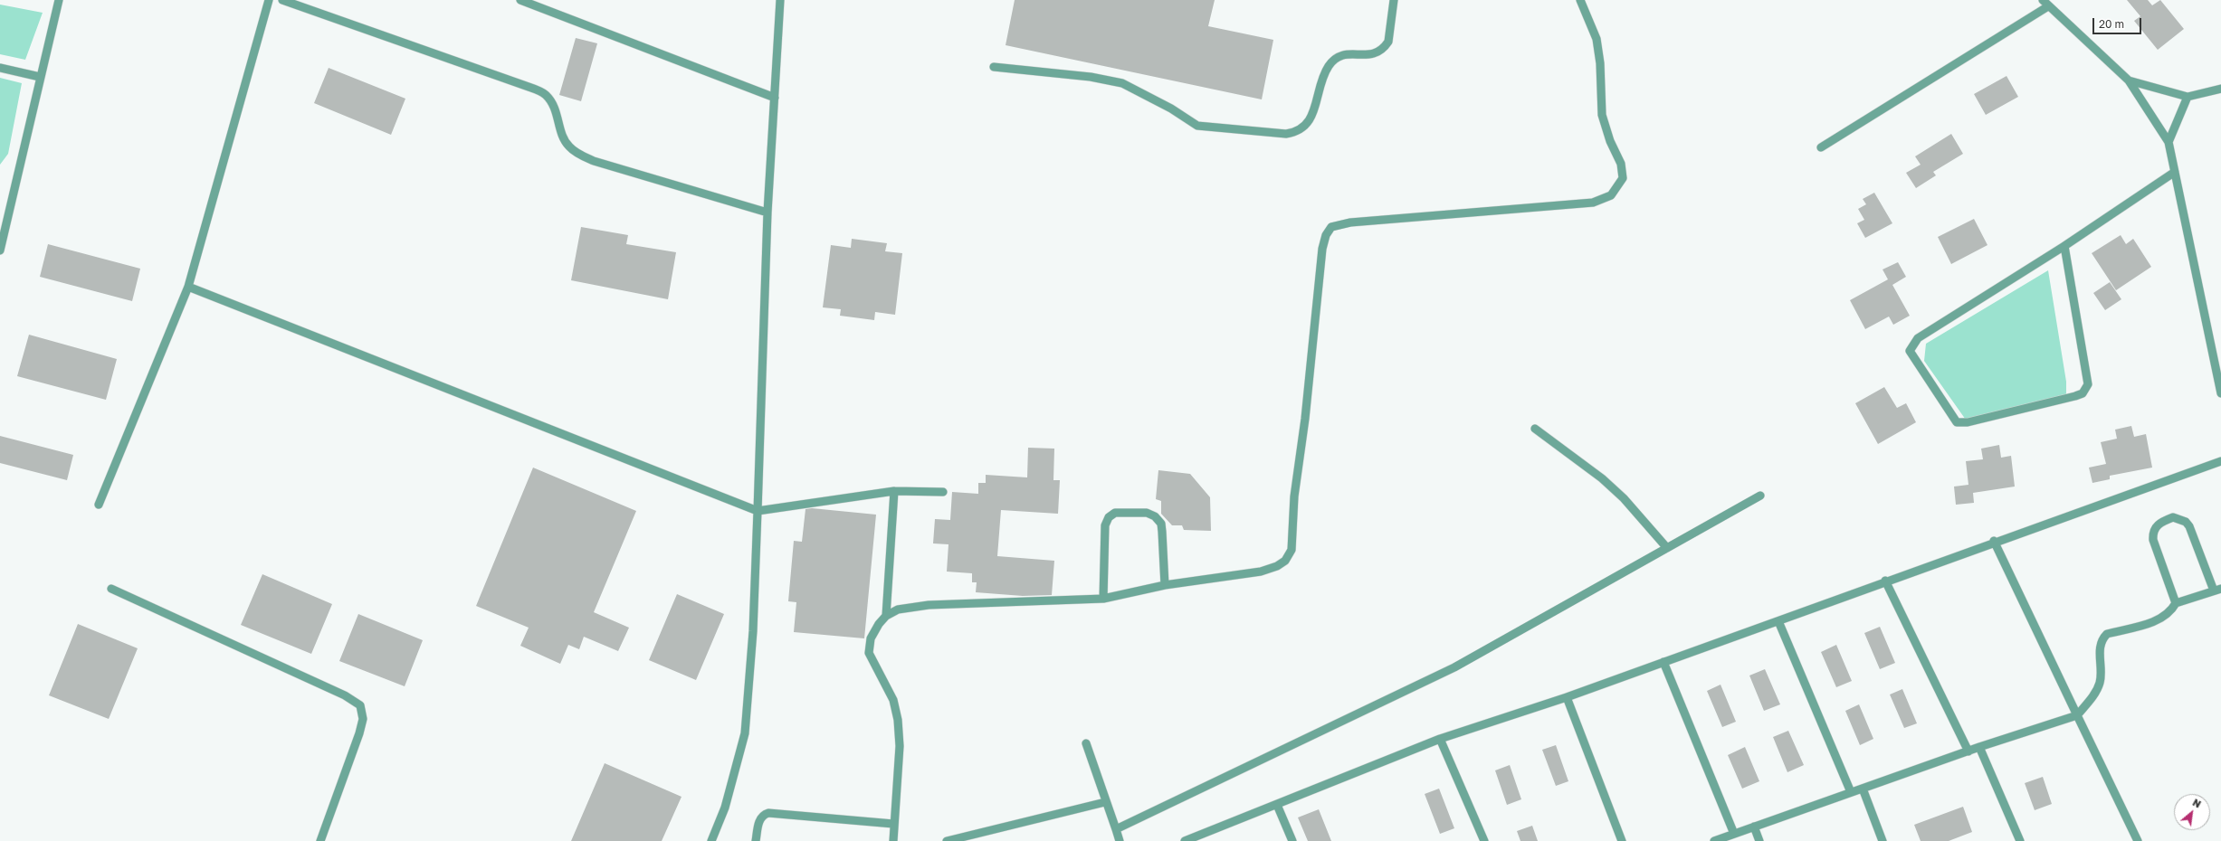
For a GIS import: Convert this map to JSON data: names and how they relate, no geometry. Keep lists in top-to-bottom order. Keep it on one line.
{"scale_bar":"20 m","north":"top right"}
